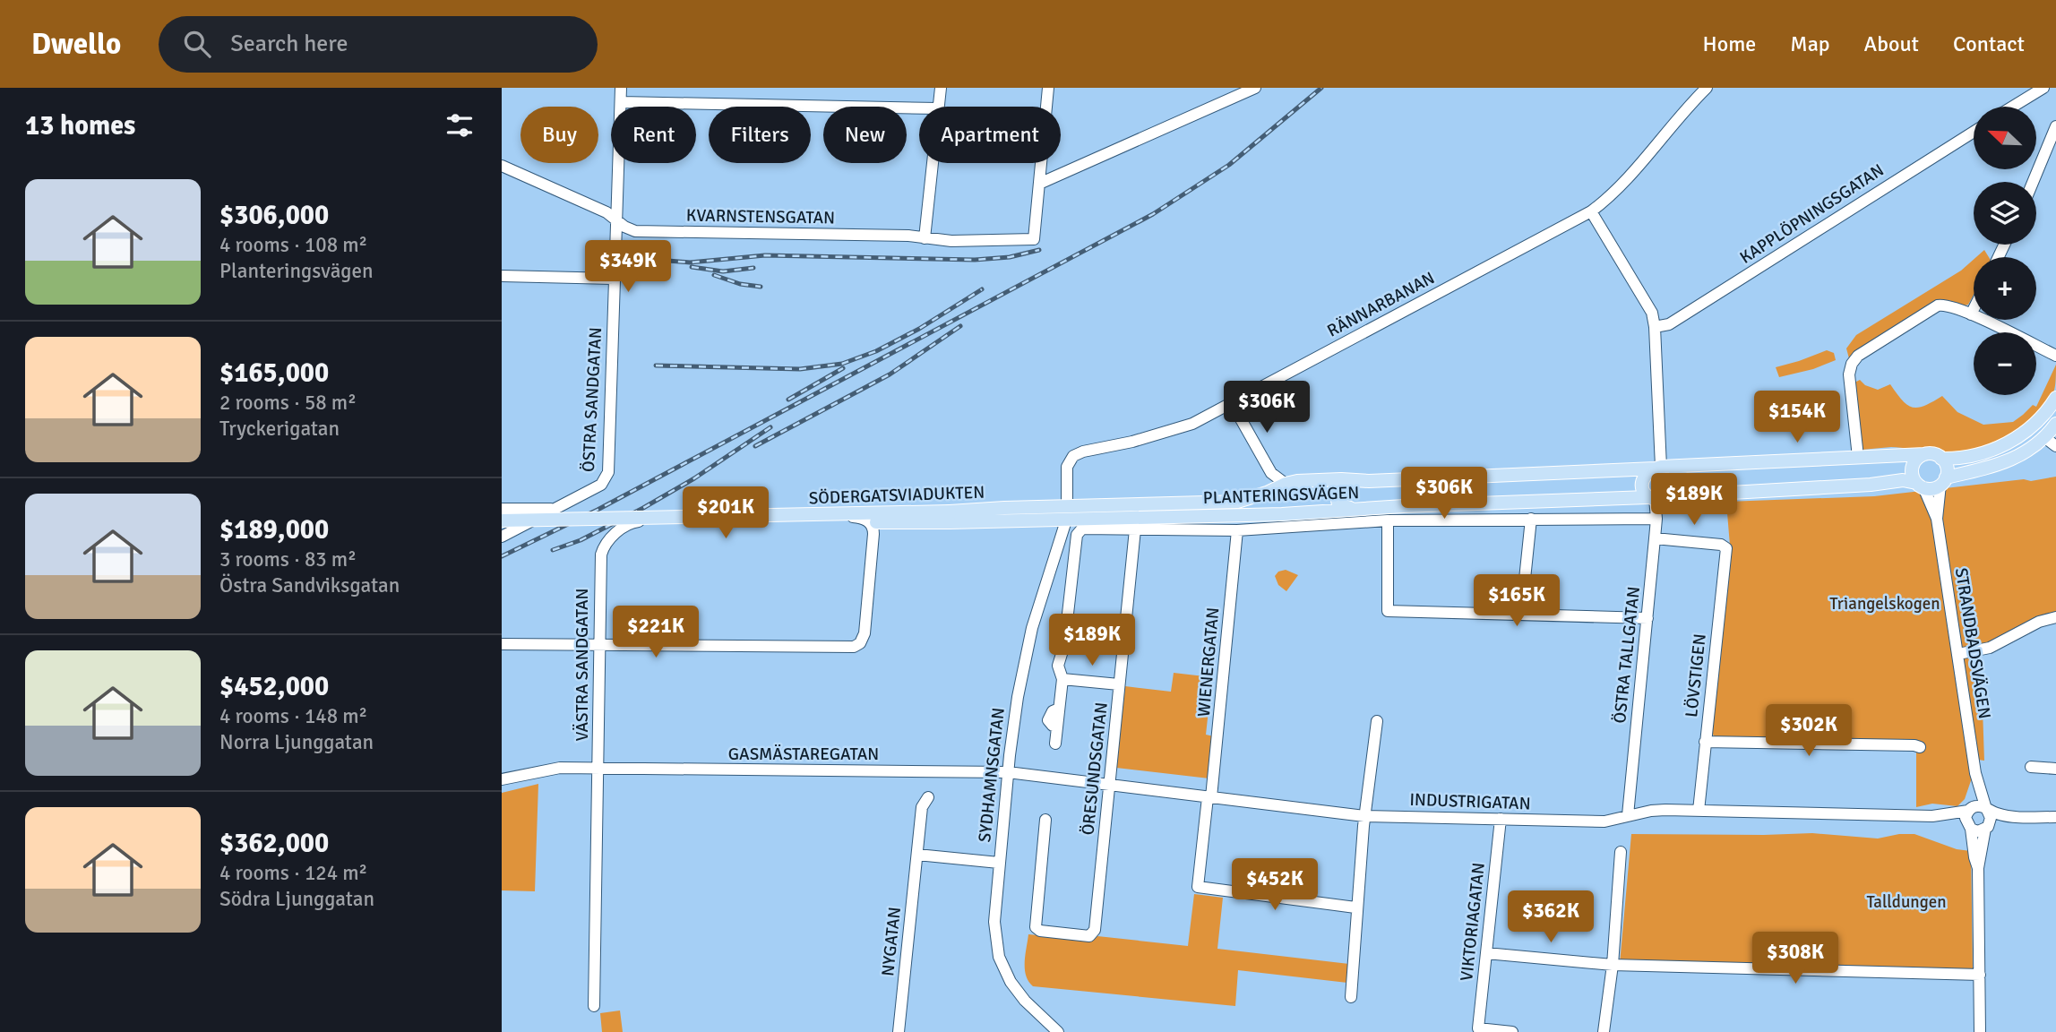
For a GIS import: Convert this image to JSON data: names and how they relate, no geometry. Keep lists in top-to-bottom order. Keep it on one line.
{"streets":{"main road":["SÖDERGATSVIADUKTEN","PLANTERINGSVÄGEN"],"street":["KAPPLÖPNINGSGATAN","KVARNSTENSGATAN","RÄNNARBANAN","ÖSTRA SANDGATAN","STRANDBADSVÄGEN","ÖSTRA TALLGATAN","WIENERGATAN","VÄSTRA SANDGATAN","LÖVSTIGEN","GASMÄSTAREGATAN","ÖRESUNDSGATAN","SYDHAMNSGATAN","INDUSTRIGATAN","VIKTORIAGATAN","NYGATAN"]},"crossings":[["KVARNSTENSGATAN","ÖSTRA SANDGATAN"],["RÄNNARBANAN","SÖDERGATSVIADUKTEN"],["RÄNNARBANAN","PLANTERINGSVÄGEN"],["RÄNNARBANAN","SYDHAMNSGATAN"],["SÖDERGATSVIADUKTEN","PLANTERINGSVÄGEN"],["SÖDERGATSVIADUKTEN","SYDHAMNSGATAN"],["PLANTERINGSVÄGEN","STRANDBADSVÄGEN"],["PLANTERINGSVÄGEN","ÖSTRA TALLGATAN"],["PLANTERINGSVÄGEN","WIENERGATAN"],["PLANTERINGSVÄGEN","ÖRESUNDSGATAN"],["PLANTERINGSVÄGEN","SYDHAMNSGATAN"],["STRANDBADSVÄGEN","INDUSTRIGATAN"],["ÖSTRA TALLGATAN","LÖVSTIGEN"],["ÖSTRA TALLGATAN","INDUSTRIGATAN"],["WIENERGATAN","INDUSTRIGATAN"],["VÄSTRA SANDGATAN","GASMÄSTAREGATAN"],["LÖVSTIGEN","INDUSTRIGATAN"],["GASMÄSTAREGATAN","SYDHAMNSGATAN"],["GASMÄSTAREGATAN","INDUSTRIGATAN"],["ÖRESUNDSGATAN","INDUSTRIGATAN"],["SYDHAMNSGATAN","INDUSTRIGATAN"],["INDUSTRIGATAN","VIKTORIAGATAN"]],"parks":["Triangelskogen","Talldungen"],"north":"top left","page":{"header":"Dwello","search":"Search here","nav":["Home","Map","About","Contact"],"heading":"13 homes","map_buttons":["+","−"],"chip":["Buy","Rent","Filters","New","Apartment"],"list":[{"name":"$306,000","note":"4 rooms · 108 m² · Planteringsvägen"},{"name":"$165,000","note":"2 rooms · 58 m² · Tryckerigatan"},{"name":"$189,000","note":"3 rooms · 83 m² · Östra Sandviksgatan"},{"name":"$452,000","note":"4 rooms · 148 m² · Norra Ljunggatan"},{"name":"$362,000","note":"4 rooms · 124 m² · Södra Ljunggatan"}],"price":["$349K","$306K","$154K","$306K","$189K","$201K","$165K","$221K","$189K","$302K","$452K","$362K","$308K"]}}
